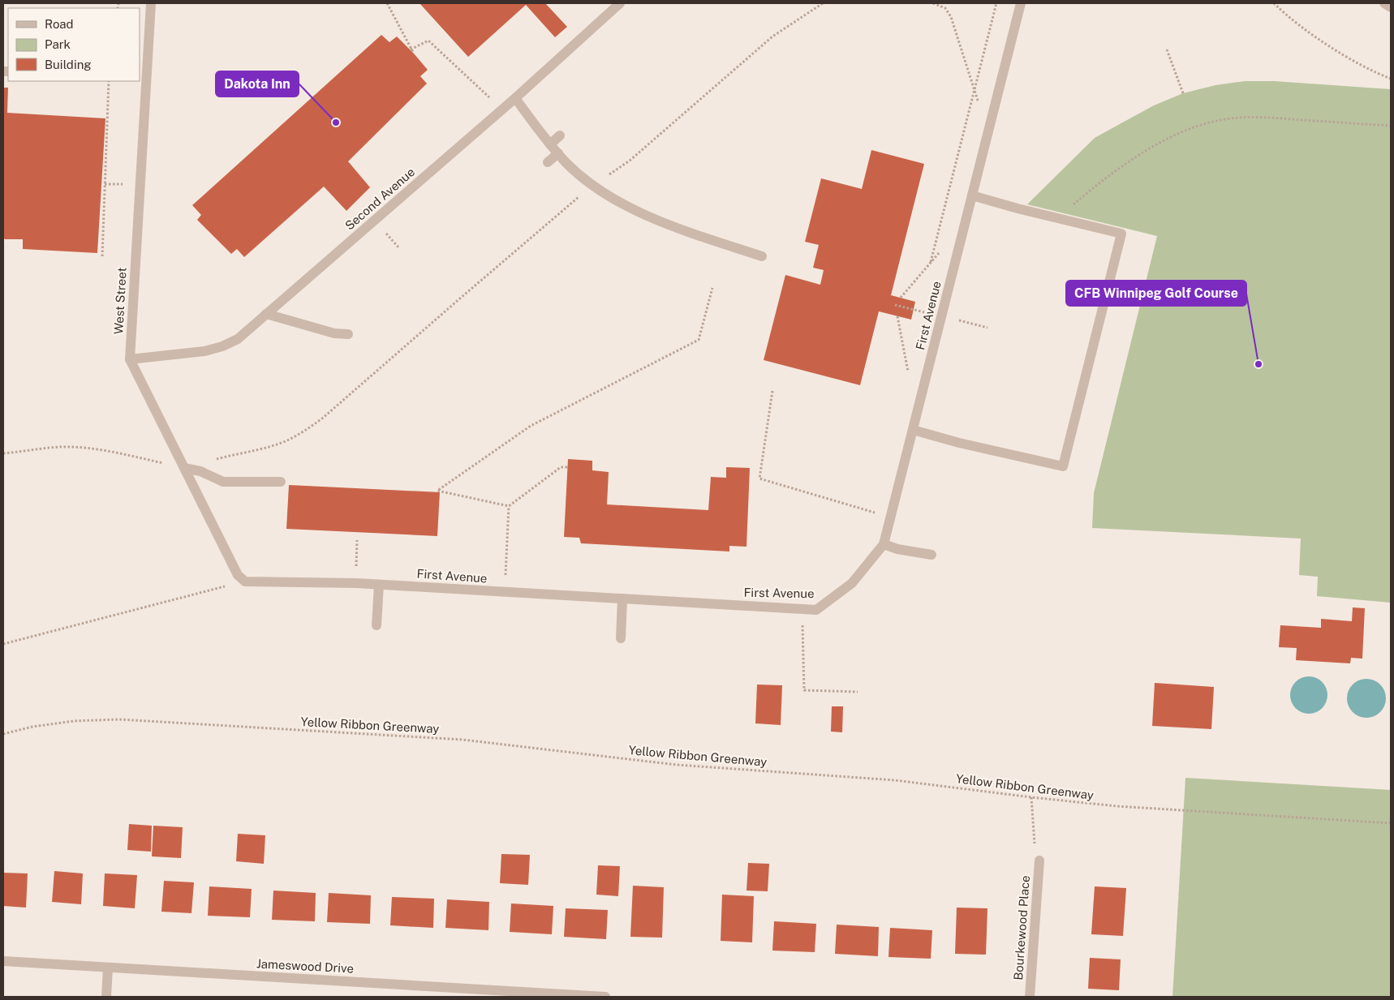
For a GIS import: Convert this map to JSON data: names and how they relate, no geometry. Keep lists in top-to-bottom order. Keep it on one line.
{"streets":{"street":["Second Avenue","West Street","First Avenue","Bourkewood Place","Jameswood Drive"],"path":["Yellow Ribbon Greenway"]},"crossings":[["Second Avenue","West Street"],["West Street","First Avenue"]],"places":["Dakota Inn","CFB Winnipeg Golf Course"],"legend":["Road","Park","Building"]}
